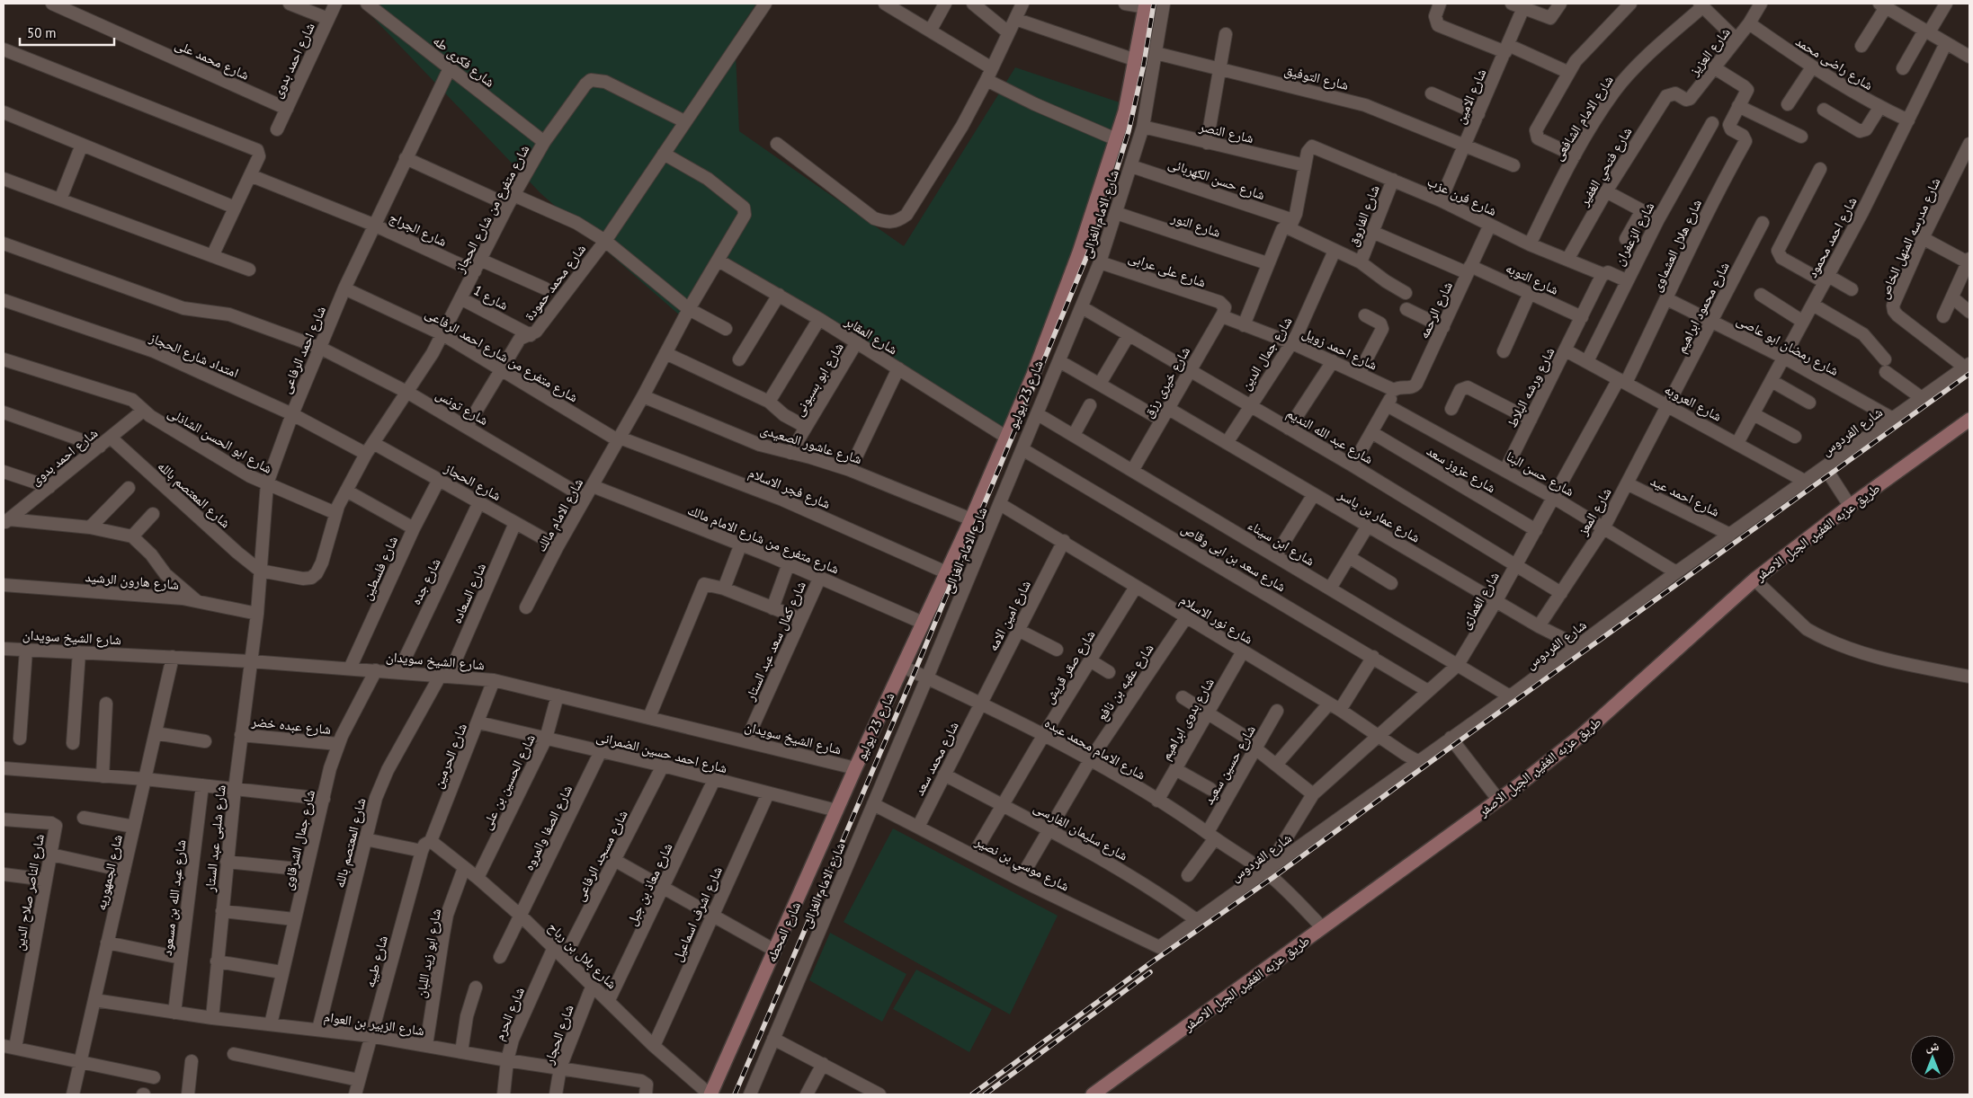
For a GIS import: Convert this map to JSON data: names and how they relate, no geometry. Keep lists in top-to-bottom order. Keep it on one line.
{"streets":{"street":["شارع العزيز","شارع محمد على","شارع احمد بدوى","شارع فكرى طه","شارع راضى محمد","شارع التوفيق","شارع الامين","شارع الامام الشافعى","شارع النصر","شارع فتحي الغفير","شارع حسن الكهربائى","شارع فرن عزب","شارع متفرع من شارع الحجاز","شارع الامام الغزالى","شارع الفاروق","شارع النور","شارع الجراج","شارع الزعفران","شارع احمد محمود","شارع مدرسه المنهل الخاص","شارع هلال العشماوى","شارع على عرابى","شارع التوبه","شارع محمد حمودة","شارع 1","شارع محمود ابراهيم","شارع الرحمه","شارع المقابر","شارع رمضان ابو عاصى","شارع احمد زويل","شارع احمد الرفاعى","شارع جمال الدين","امتداد شارع الحجاز","شارع متفرع من شارع احمد الرفاعى","شارع ابو بسيونى","شارع خيرى رزق","شارع ورشه البلاط","شارع 23 يوليو","شارع العروبه","شارع تونس","شارع الفردوس","شارع عبد الله النديم","شارع ابو الحسن الشاذلى","شارع عاشور الصعيدى","شارع عزوز سعد","شارع حسن البنا","شارع الحجاز","شارع فجر الاسلام","شارع المعتصم بالله","شارع احمد عيد","شارع المعز","شارع الامام مالك","شارع عمار بن ياسر","طريق عزبه الغفير, الجبل الاصفر","شارع متفرع من شارع الامام مالك","شارع ابن سيناء","شارع سعد بن ابى وقاص","شارع فلسطين","شارع هارون الرشيد","شارع جده","شارع السعاده","شارع الغمازى","شارع امين الامه","شارع نور الاسلام","شارع الشيخ سويدان","شارع كمال سعد عبد الستار","شارع صقر قريش","شارع عقبه بن نافع","شارع بدوى ابراهيم","شارع عبده خضر","شارع الامام محمد عبده","شارع احمد حسين الضمرانى","شارع الحرمين","شارع محمد سعد","شارع حسين سعيد","شارع الحسين بن على","شارع الصفا والمروه","شارع سليمان الفارسى","شارع شلبى عبد الستار","شارع جمال الشرقاوى","شارع مسجد الرفاعى","شارع موسي بن نصير","شارع الجمهوريه","شارع معاذ بن جبل","شارع الناصر صلاح الدين","شارع عبد الله بن مسعود","شارع اشرف اسماعيل","شارع المحطه","شارع ابو زيد اللبان","شارع بلال بن رباح","شارع طيبه","شارع الحرم","شارع الزبير بن العوام","شارع الحجار"]},"crossings":[["شارع العزيز","شارع راضى محمد"],["شارع العزيز","شارع فتحي الغفير"],["شارع محمد على","شارع احمد بدوى"],["شارع احمد بدوى","شارع ابو الحسن الشاذلى"],["شارع احمد بدوى","شارع المعتصم بالله"],["شارع فكرى طه","شارع متفرع من شارع الحجاز"],["شارع فكرى طه","شارع احمد الرفاعى"],["شارع راضى محمد","شارع احمد محمود"],["شارع التوفيق","شارع الامين"],["شارع التوفيق","شارع الامام الغزالى"],["شارع الامين","شارع فرن عزب"],["شارع الامام الشافعى","شارع فرن عزب"],["شارع النصر","شارع فرن عزب"],["شارع النصر","شارع الامام الغزالى"],["شارع فتحي الغفير","شارع فرن عزب"],["شارع حسن الكهربائى","شارع الامام الغزالى"],["شارع حسن الكهربائى","شارع الفاروق"],["شارع حسن الكهربائى","شارع جمال الدين"],["شارع فرن عزب","شارع الفاروق"],["شارع فرن عزب","شارع الزعفران"],["شارع فرن عزب","شارع الرحمه"],["شارع فرن عزب","شارع ورشه البلاط"],["شارع متفرع من شارع الحجاز","شارع الجراج"],["شارع متفرع من شارع الحجاز","شارع 1"],["شارع متفرع من شارع الحجاز","شارع احمد الرفاعى"],["شارع متفرع من شارع الحجاز","امتداد شارع الحجاز"],["شارع متفرع من شارع الحجاز","شارع متفرع من شارع احمد الرفاعى"],["شارع متفرع من شارع الحجاز","شارع تونس"],["شارع متفرع من شارع الحجاز","شارع ابو الحسن الشاذلى"],["شارع متفرع من شارع الحجاز","شارع الحجاز"],["شارع متفرع من شارع الحجاز","شارع المعتصم بالله"],["شارع الامام الغزالى","شارع النور"],["شارع الامام الغزالى","شارع على عرابى"],["شارع الامام الغزالى","شارع عبد الله النديم"],["شارع الامام الغزالى","شارع ابن سيناء"],["شارع الامام الغزالى","شارع سعد بن ابى وقاص"],["شارع الامام الغزالى","شارع نور الاسلام"],["شارع الامام الغزالى","شارع الامام محمد عبده"],["شارع الامام الغزالى","شارع موسي بن نصير"],["شارع الفاروق","شارع التوبه"],["شارع الجراج","شارع احمد الرفاعى"],["شارع الزعفران","شارع العروبه"],["شارع احمد محمود","شارع رمضان ابو عاصى"],["شارع احمد محمود","شارع العروبه"],["شارع مدرسه المنهل الخاص","شارع الفردوس"],["شارع هلال العشماوى","شارع رمضان ابو عاصى"],["شارع هلال العشماوى","شارع العروبه"],["شارع هلال العشماوى","شارع الغمازى"],["شارع على عرابى","شارع احمد زويل"],["شارع على عرابى","شارع خيرى رزق"],["شارع التوبه","شارع الرحمه"],["شارع التوبه","شارع ورشه البلاط"],["شارع محمد حمودة","شارع 1"],["شارع محمد حمودة","شارع متفرع من شارع احمد الرفاعى"],["شارع محمد حمودة","شارع تونس"],["شارع محمود ابراهيم","شارع رمضان ابو عاصى"],["شارع محمود ابراهيم","شارع العروبه"],["شارع محمود ابراهيم","شارع المعز"],["شارع الرحمه","شارع احمد زويل"],["شارع المقابر","شارع ابو بسيونى"],["شارع المقابر","شارع 23 يوليو"],["شارع رمضان ابو عاصى","شارع الفردوس"],["شارع احمد زويل","شارع جمال الدين"],["شارع احمد زويل","شارع خيرى رزق"],["شارع احمد الرفاعى","امتداد شارع الحجاز"],["شارع احمد الرفاعى","شارع متفرع من شارع احمد الرفاعى"],["شارع احمد الرفاعى","شارع تونس"],["شارع احمد الرفاعى","شارع ابو الحسن الشاذلى"],["شارع احمد الرفاعى","شارع المعتصم بالله"],["شارع احمد الرفاعى","شارع هارون الرشيد"],["شارع احمد الرفاعى","شارع الشيخ سويدان"],["شارع احمد الرفاعى","شارع شلبى عبد الستار"],["شارع جمال الدين","شارع عبد الله النديم"],["شارع جمال الدين","شارع عمار بن ياسر"],["امتداد شارع الحجاز","شارع الحجاز"],["شارع متفرع من شارع احمد الرفاعى","شارع فجر الاسلام"],["شارع متفرع من شارع احمد الرفاعى","شارع الامام مالك"],["شارع ابو بسيونى","شارع عاشور الصعيدى"],["شارع خيرى رزق","شارع عبد الله النديم"],["شارع خيرى رزق","شارع عمار بن ياسر"],["شارع خيرى رزق","شارع ابن سيناء"],["شارع ورشه البلاط","شارع العروبه"],["شارع ورشه البلاط","شارع حسن البنا"],["شارع 23 يوليو","شارع عاشور الصعيدى"],["شارع 23 يوليو","شارع فجر الاسلام"],["شارع 23 يوليو","شارع متفرع من شارع الامام مالك"],["شارع 23 يوليو","شارع الشيخ سويدان"],["شارع 23 يوليو","شارع الامام محمد عبده"],["شارع 23 يوليو","شارع المحطه"],["شارع العروبه","شارع الفردوس"],["شارع العروبه","شارع المعز"],["شارع العروبه","شارع الغمازى"],["شارع تونس","شارع الامام مالك"],["شارع الفردوس","شارع حسن البنا"],["شارع الفردوس","شارع احمد عيد"],["شارع الفردوس","شارع عمار بن ياسر"],["شارع الفردوس","شارع ابن سيناء"],["شارع الفردوس","شارع الغمازى"],["شارع الفردوس","شارع نور الاسلام"],["شارع الفردوس","شارع الامام محمد عبده"],["شارع الفردوس","شارع سليمان الفارسى"],["شارع الفردوس","شارع موسي بن نصير"],["شارع عبد الله النديم","شارع المعز"],["شارع عبد الله النديم","شارع الغمازى"],["شارع عزوز سعد","شارع الغمازى"],["شارع حسن البنا","شارع المعز"],["شارع حسن البنا","شارع الغمازى"],["شارع الحجاز","شارع الامام مالك"],["شارع الحجاز","شارع فلسطين"],["شارع الحجاز","شارع جده"],["شارع الحجاز","شارع السعاده"],["شارع فجر الاسلام","شارع الامام مالك"],["شارع المعتصم بالله","شارع السعاده"],["شارع المعتصم بالله","شارع الشيخ سويدان"],["شارع المعتصم بالله","شارع الزبير بن العوام"],["شارع احمد عيد","شارع المعز"],["شارع المعز","شارع عمار بن ياسر"],["شارع الامام مالك","شارع متفرع من شارع الامام مالك"],["شارع عمار بن ياسر","شارع الغمازى"],["طريق عزبه الغفير, الجبل الاصفر","شارع الامام محمد عبده"],["شارع متفرع من شارع الامام مالك","شارع كمال سعد عبد الستار"],["شارع ابن سيناء","شارع الغمازى"],["شارع سعد بن ابى وقاص","شارع الغمازى"],["شارع فلسطين","شارع الشيخ سويدان"],["شارع جده","شارع الشيخ سويدان"],["شارع السعاده","شارع الشيخ سويدان"],["شارع الغمازى","شارع نور الاسلام"],["شارع الغمازى","شارع الامام محمد عبده"],["شارع امين الامه","شارع نور الاسلام"],["شارع امين الامه","شارع الامام محمد عبده"],["شارع امين الامه","شارع محمد سعد"],["شارع نور الاسلام","شارع صقر قريش"],["شارع نور الاسلام","شارع عقبه بن نافع"],["شارع نور الاسلام","شارع بدوى ابراهيم"],["شارع الشيخ سويدان","شارع كمال سعد عبد الستار"],["شارع الشيخ سويدان","شارع الحرمين"],["شارع الشيخ سويدان","شارع الحسين بن على"],["شارع الشيخ سويدان","شارع شلبى عبد الستار"],["شارع الشيخ سويدان","شارع جمال الشرقاوى"],["شارع الشيخ سويدان","شارع الجمهوريه"],["شارع الشيخ سويدان","شارع المحطه"],["شارع صقر قريش","شارع الامام محمد عبده"],["شارع صقر قريش","شارع سليمان الفارسى"],["شارع صقر قريش","شارع موسي بن نصير"],["شارع عقبه بن نافع","شارع الامام محمد عبده"],["شارع عقبه بن نافع","شارع سليمان الفارسى"],["شارع عقبه بن نافع","شارع موسي بن نصير"],["شارع بدوى ابراهيم","شارع الامام محمد عبده"],["شارع عبده خضر","شارع شلبى عبد الستار"],["شارع عبده خضر","شارع جمال الشرقاوى"],["شارع الامام محمد عبده","شارع محمد سعد"],["شارع الامام محمد عبده","شارع حسين سعيد"],["شارع احمد حسين الضمرانى","شارع الحرمين"],["شارع احمد حسين الضمرانى","شارع الحسين بن على"],["شارع احمد حسين الضمرانى","شارع الصفا والمروه"],["شارع احمد حسين الضمرانى","شارع مسجد الرفاعى"],["شارع احمد حسين الضمرانى","شارع معاذ بن جبل"],["شارع احمد حسين الضمرانى","شارع اشرف اسماعيل"],["شارع احمد حسين الضمرانى","شارع المحطه"],["شارع الحرمين","شارع بلال بن رباح"],["شارع الحرمين","شارع طيبه"],["شارع محمد سعد","شارع سليمان الفارسى"],["شارع محمد سعد","شارع موسي بن نصير"],["شارع الحسين بن على","شارع بلال بن رباح"],["شارع الصفا والمروه","شارع بلال بن رباح"],["شارع شلبى عبد الستار","شارع الزبير بن العوام"],["شارع جمال الشرقاوى","شارع الزبير بن العوام"],["شارع مسجد الرفاعى","شارع بلال بن رباح"],["شارع الجمهوريه","شارع الزبير بن العوام"],["شارع معاذ بن جبل","شارع بلال بن رباح"],["شارع عبد الله بن مسعود","شارع الزبير بن العوام"],["شارع اشرف اسماعيل","شارع بلال بن رباح"],["شارع المحطه","شارع بلال بن رباح"],["شارع ابو زيد اللبان","شارع بلال بن رباح"],["شارع ابو زيد اللبان","شارع الزبير بن العوام"],["شارع بلال بن رباح","شارع طيبه"],["شارع بلال بن رباح","شارع الحرم"],["شارع بلال بن رباح","شارع الحجار"],["شارع طيبه","شارع الزبير بن العوام"],["شارع الحرم","شارع الزبير بن العوام"],["شارع الزبير بن العوام","شارع الحجار"]],"scale_bar":"50 m","north":"top"}
